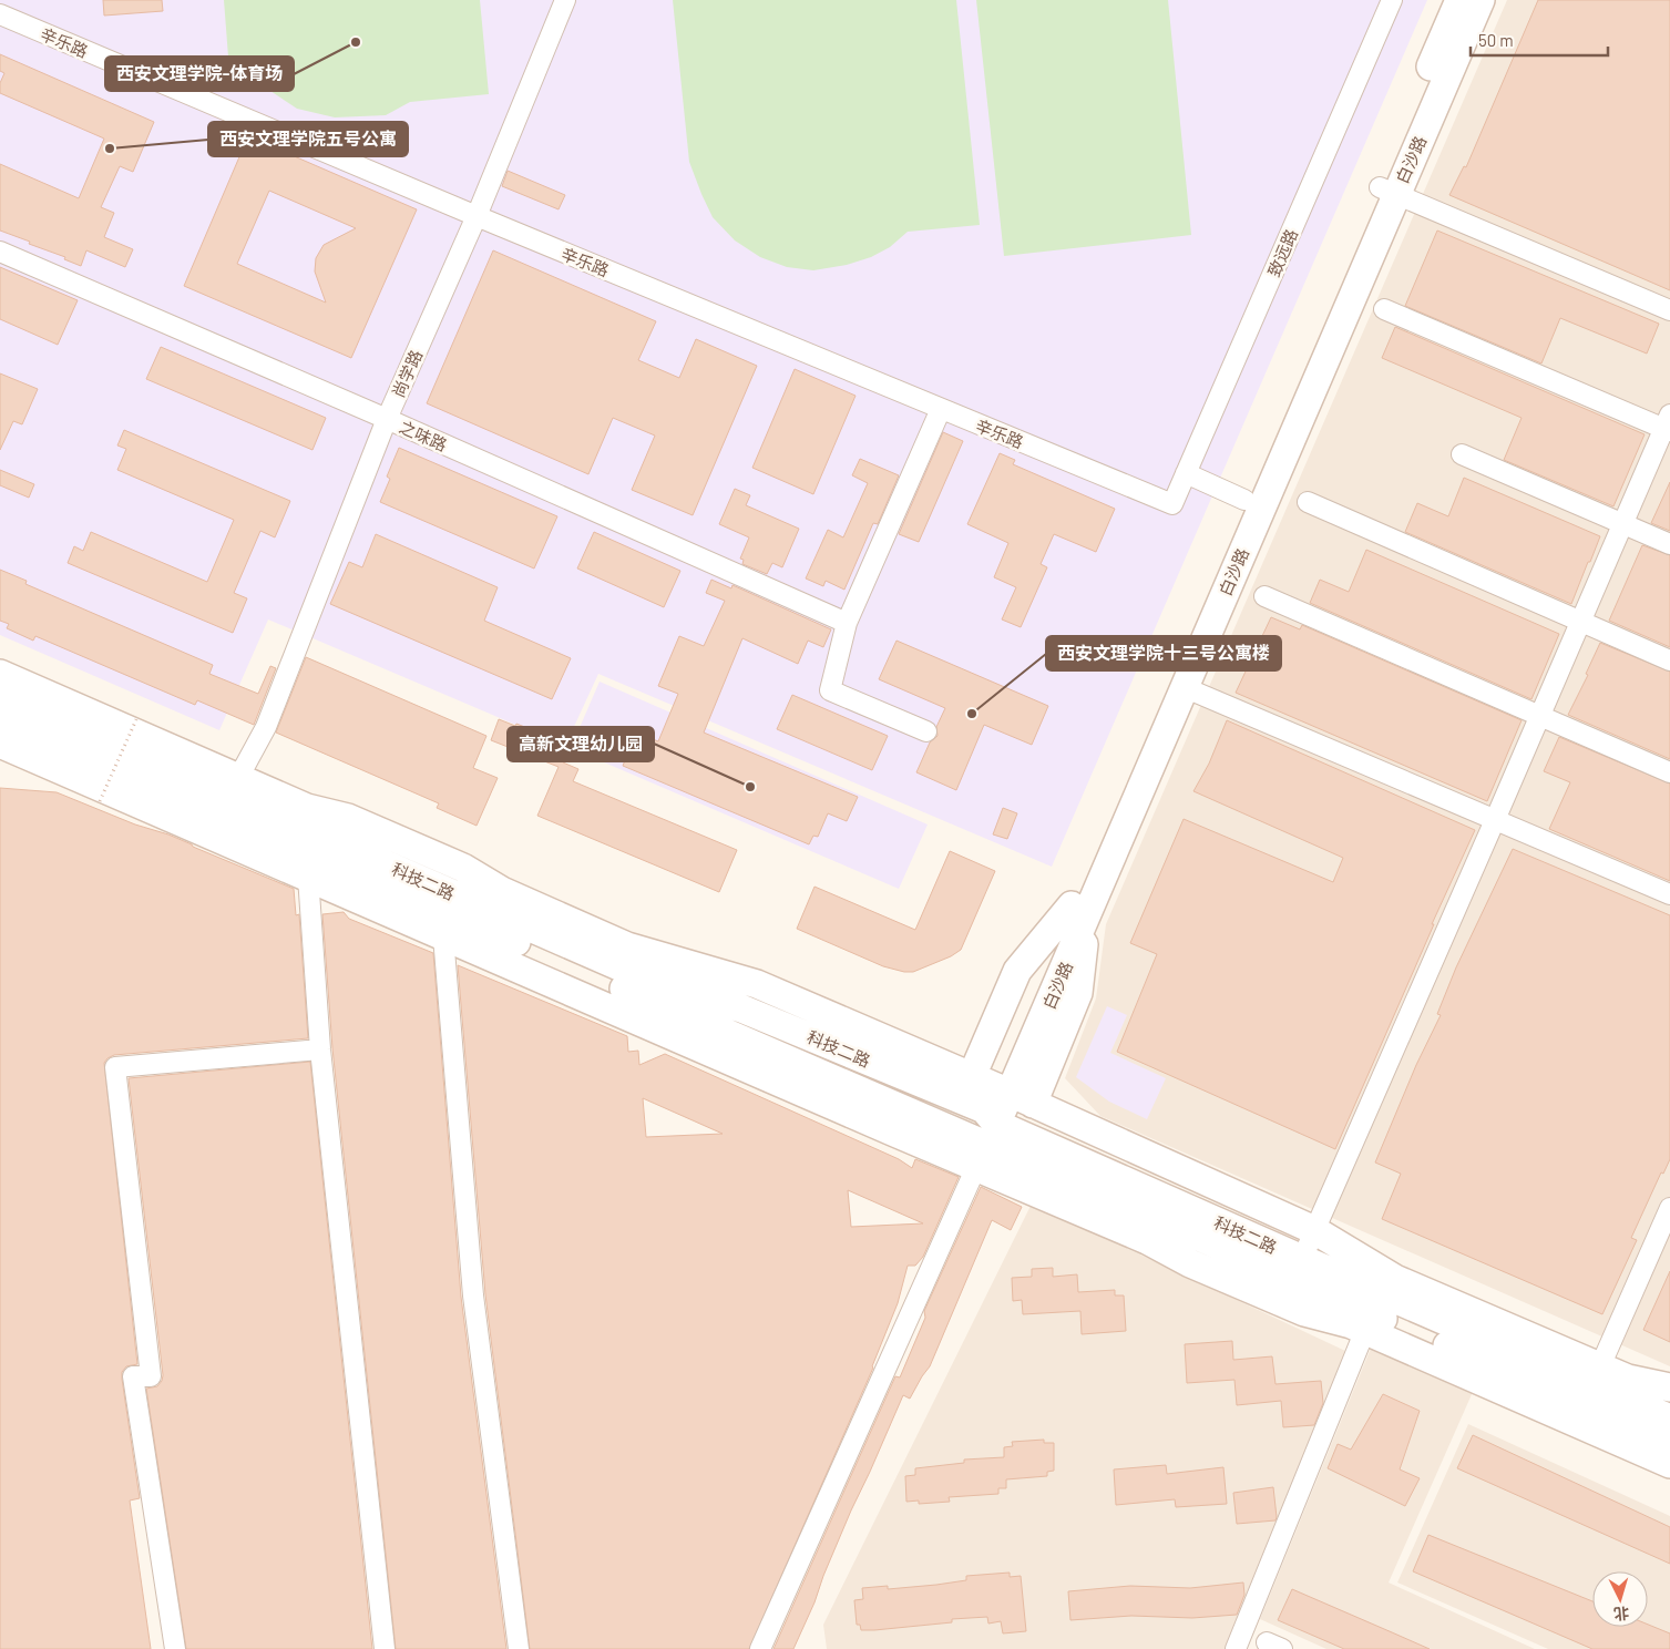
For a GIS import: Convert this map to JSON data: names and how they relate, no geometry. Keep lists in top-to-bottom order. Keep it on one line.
{"streets":{"street":["辛乐路","白沙路","致远路","尚学路","之味路","科技二路"]},"crossings":[["辛乐路","致远路"],["辛乐路","尚学路"],["白沙路","科技二路"],["尚学路","之味路"]],"places":["西安文理学院-体育场","西安文理学院五号公寓","西安文理学院十三号公寓楼","高新文理幼儿园"],"scale_bar":"50 m","north":"bottom"}
